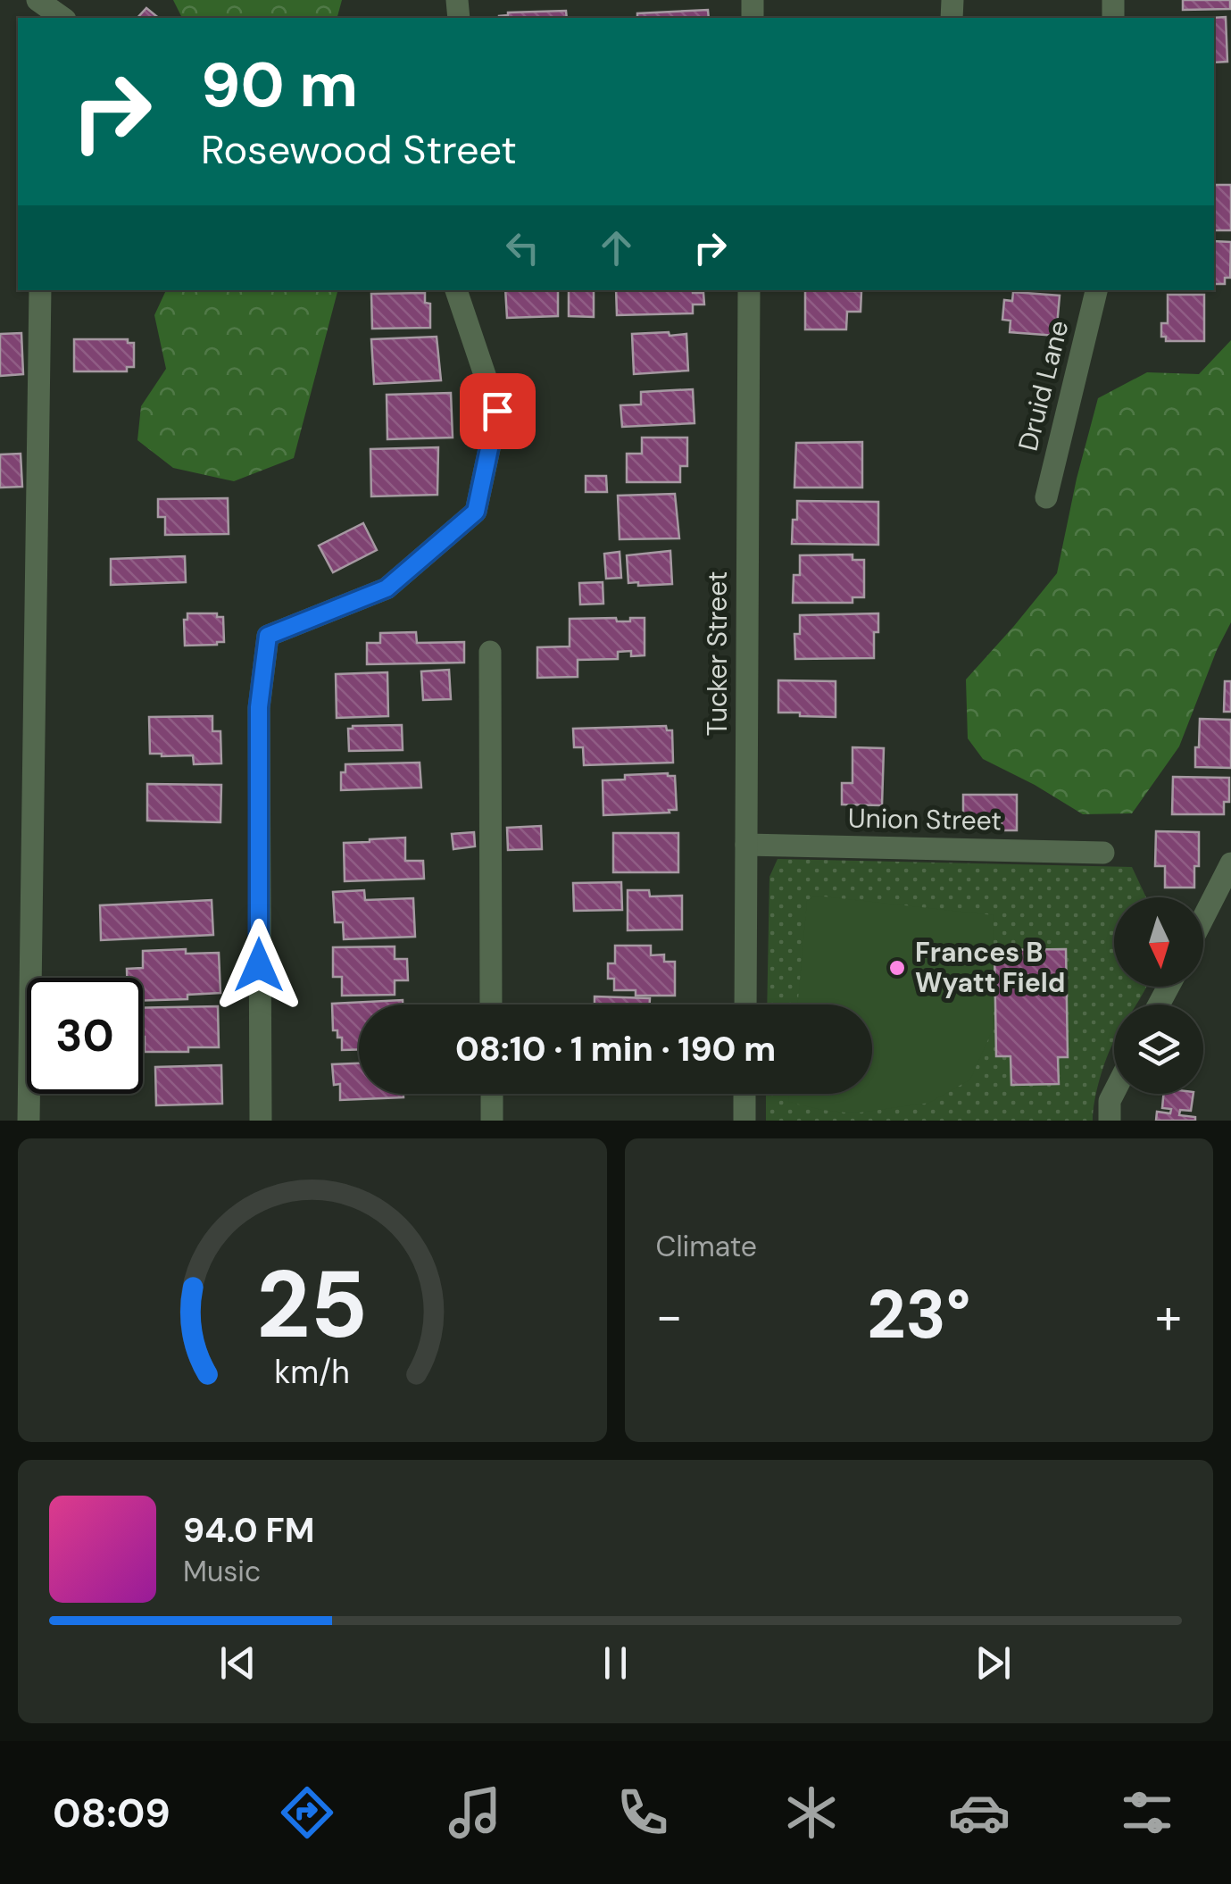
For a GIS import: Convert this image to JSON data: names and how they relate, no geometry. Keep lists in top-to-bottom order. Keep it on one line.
{"streets":{"street":["Druid Lane","Tucker Street","Union Street"]},"crossings":[["Tucker Street","Union Street"]],"places":["Frances B Wyatt Field"],"north":"bottom","page":{"turn":["90 m","Rosewood Street"],"limit":"30","trip":"08:10 · 1 min · 190 m","tile":"Climate","heat":["−","23°","+"],"song":["94.0 FM","Music"],"tabs":"08:09","gauge":["25","km/h"]}}
